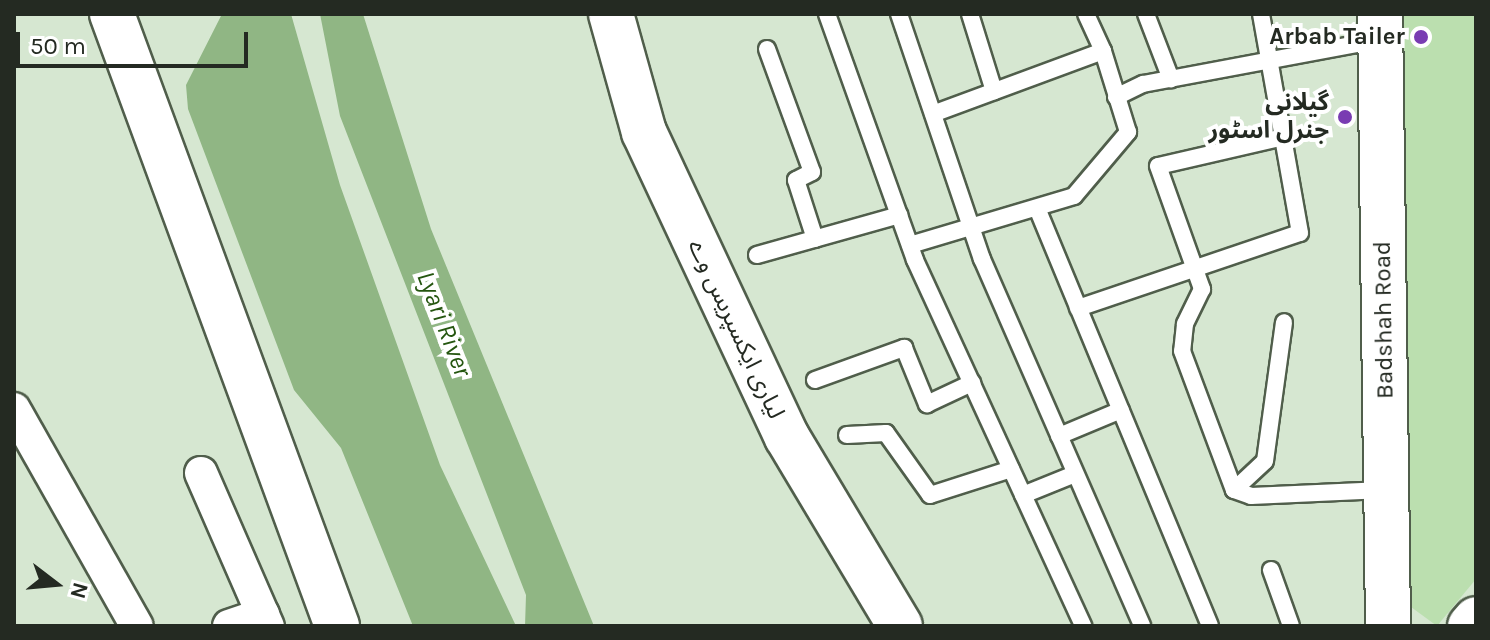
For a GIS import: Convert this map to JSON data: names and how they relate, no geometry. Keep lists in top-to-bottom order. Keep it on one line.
{"streets":{"main road":["Badshah Road","لیاری ایکسپریس وے"]},"water":["Lyari River"],"places":["Arbab Tailer","گیلانی جنرل اسٹور"],"scale_bar":"50 m","north":"right"}
